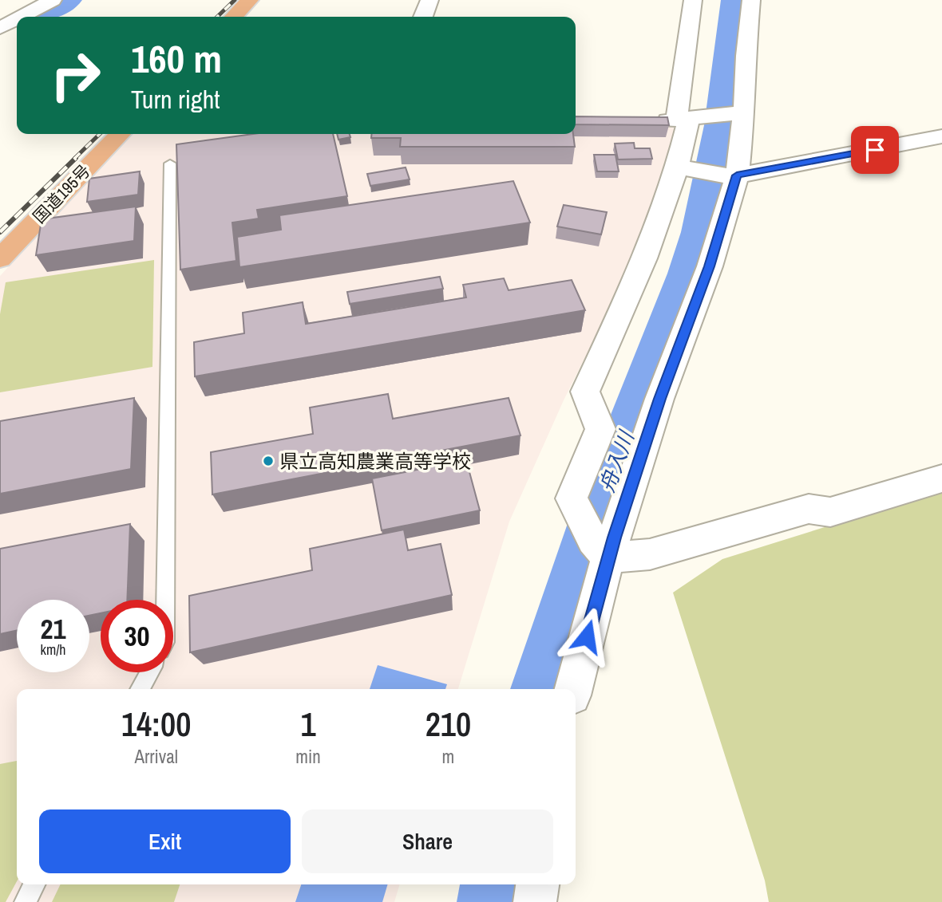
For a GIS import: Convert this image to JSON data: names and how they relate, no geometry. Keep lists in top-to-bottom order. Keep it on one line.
{"streets":{"highway":["国道195号"]},"water":["舟入川"],"places":["県立高知農業高等学校"],"page":{"turn":["160 m","Turn right"],"speed":"21 km/h","limit":"30","eta":["14:00","Arrival","1","min","210","m"],"buttons":["Exit","Share"]}}
